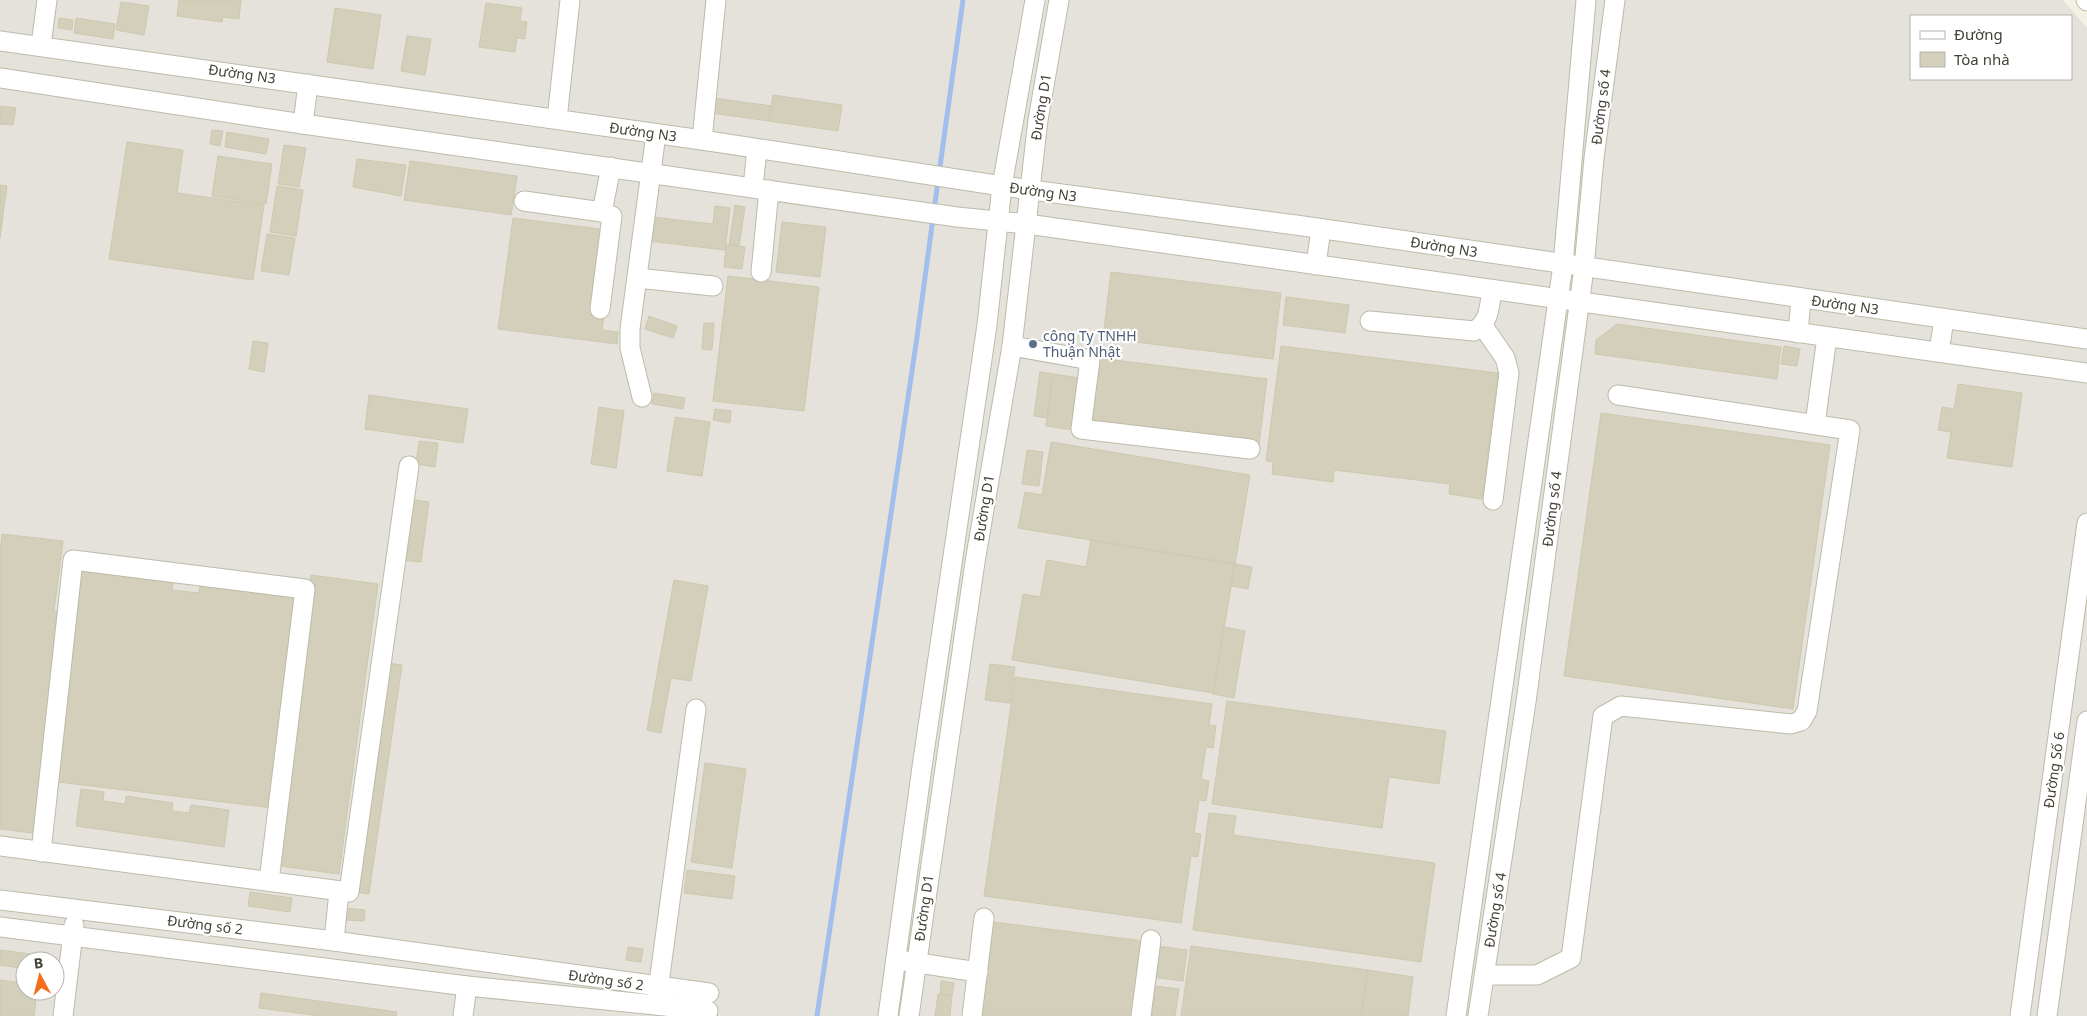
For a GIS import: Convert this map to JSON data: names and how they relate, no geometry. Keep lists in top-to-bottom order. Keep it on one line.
{"streets":{"street":["Đường N3","Đường D1","Đường số 4","Đường Số 6","Đường số 2"]},"crossings":[["Đường N3","Đường D1"],["Đường N3","Đường số 4"]],"places":["công Ty TNHH Thuận Nhật"],"legend":["Đường","Tòa nhà"],"north":"top"}
